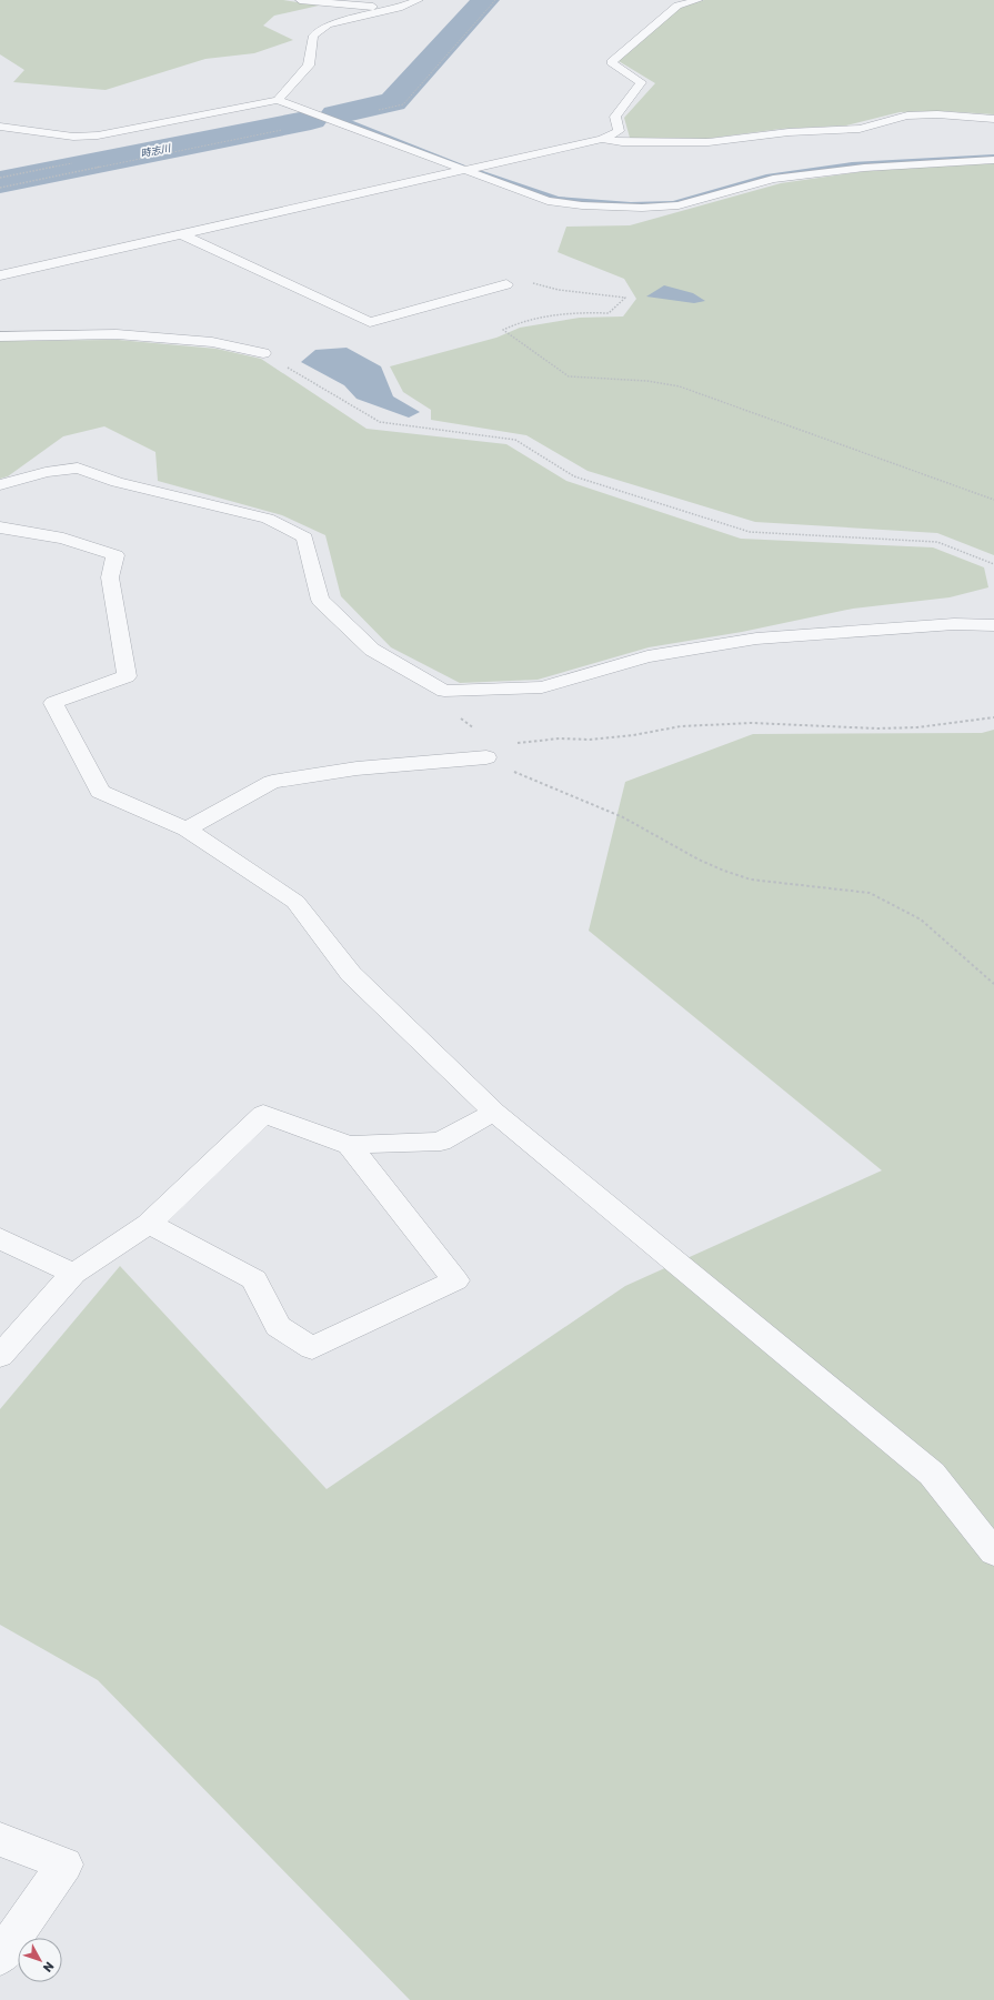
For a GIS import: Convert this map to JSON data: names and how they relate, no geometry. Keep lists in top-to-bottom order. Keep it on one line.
{"water":["時志川"],"north":"bottom right"}
